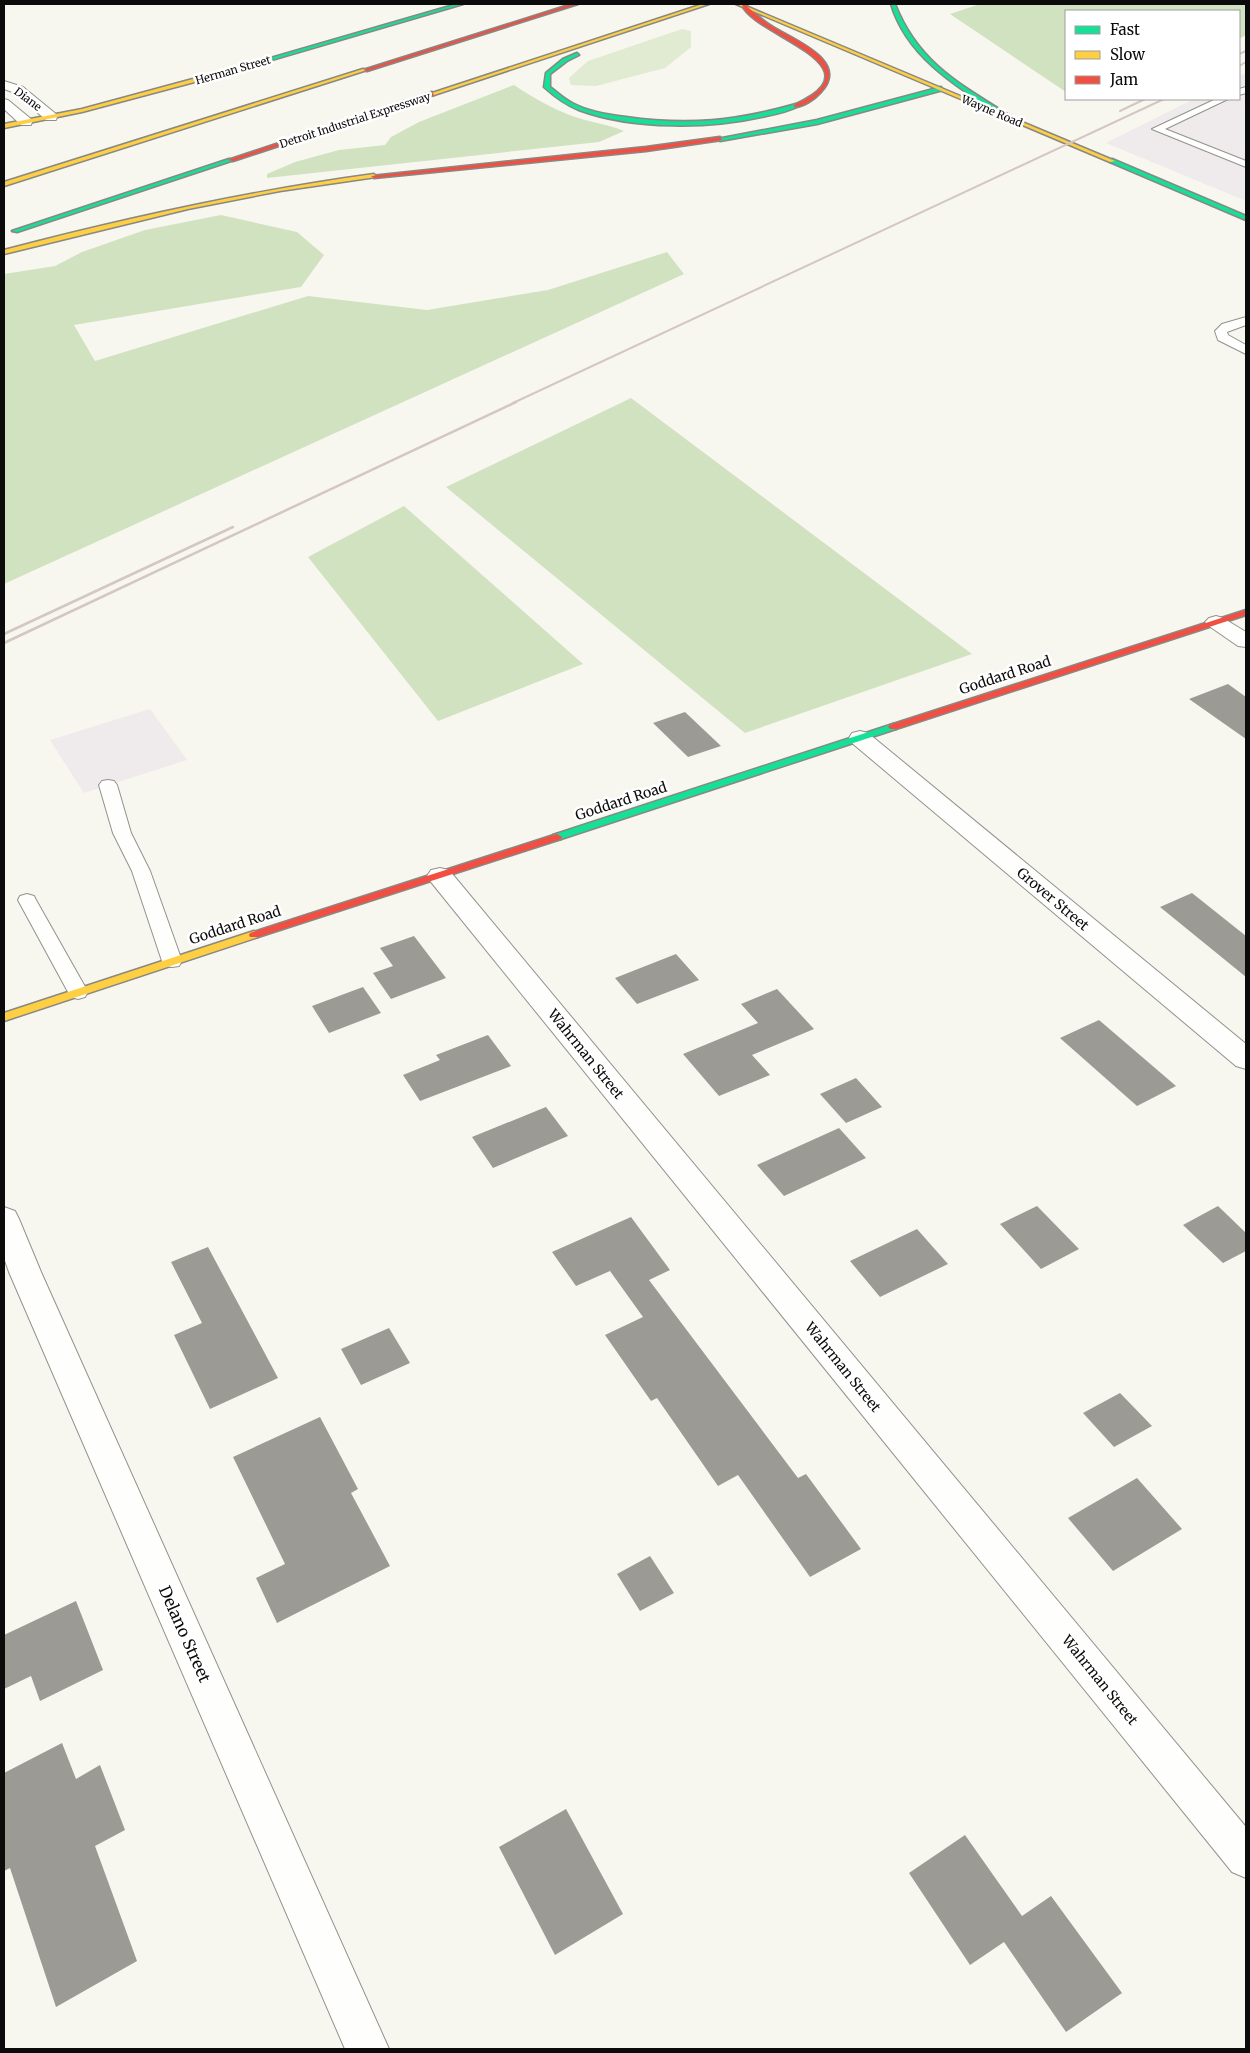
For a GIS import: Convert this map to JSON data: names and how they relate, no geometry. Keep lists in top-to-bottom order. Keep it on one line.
{"streets":{"main road":["Herman Street","Wayne Road","Detroit Industrial Expressway","Goddard Road"],"street":["Diane","Grover Street","Wahrman Street","Delano Street"]},"crossings":[["Herman Street","Diane"],["Goddard Road","Grover Street"],["Goddard Road","Wahrman Street"]],"legend":["Fast","Slow","Jam"]}
